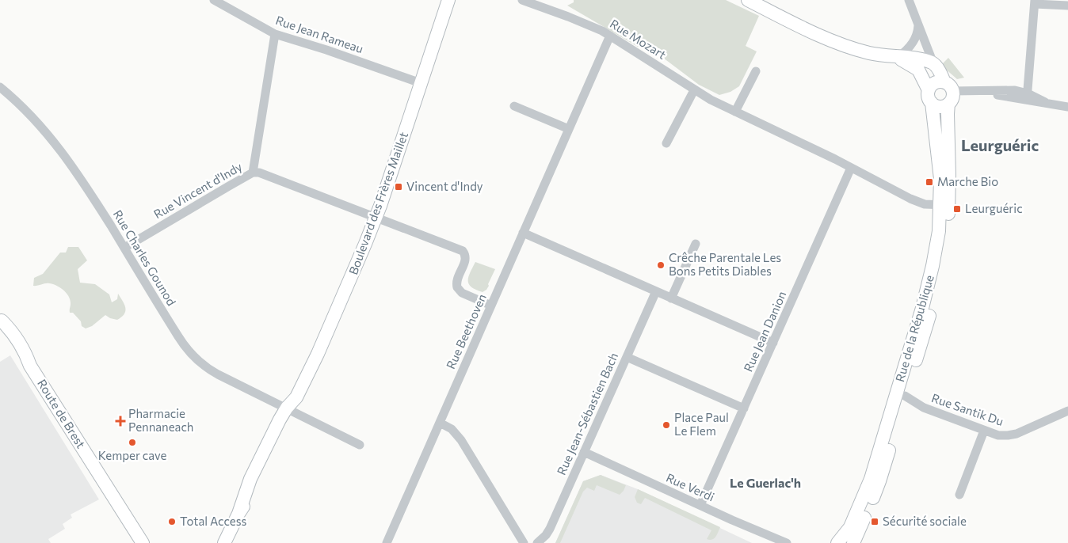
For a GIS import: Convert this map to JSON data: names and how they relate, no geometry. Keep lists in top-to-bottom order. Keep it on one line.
{"streets":{"street":["Rue Jean Rameau","Rue Mozart","Rue Vincent d'Indy","Boulevard des Frères Maillet","Rue Charles Gounod","Rue de la République","Rue Beethoven","Rue Jean Danion","Rue Santik Du","Route de Brest","Rue Jean-Sébastien Bach","Rue Verdi"]},"crossings":[["Rue Jean Rameau","Boulevard des Frères Maillet"],["Rue Mozart","Rue de la République"],["Rue Mozart","Rue Beethoven"],["Rue Mozart","Rue Jean Danion"],["Rue Vincent d'Indy","Boulevard des Frères Maillet"],["Rue Vincent d'Indy","Rue Charles Gounod"],["Rue Vincent d'Indy","Rue Beethoven"],["Boulevard des Frères Maillet","Rue Charles Gounod"],["Rue de la République","Rue Santik Du"],["Rue Jean Danion","Rue Verdi"],["Rue Jean-Sébastien Bach","Rue Verdi"]],"districts":["Leurguéric","Le Guerlac'h"],"places":{"transit":["Marche Bio","Vincent d'Indy","Leurguéric","Sécurité sociale"],"other":["Crêche Parentale Les Bons Petits Diables","Place Paul Le Flem","Kemper cave","Total Access"],"health":["Pharmacie Pennaneach"]}}
